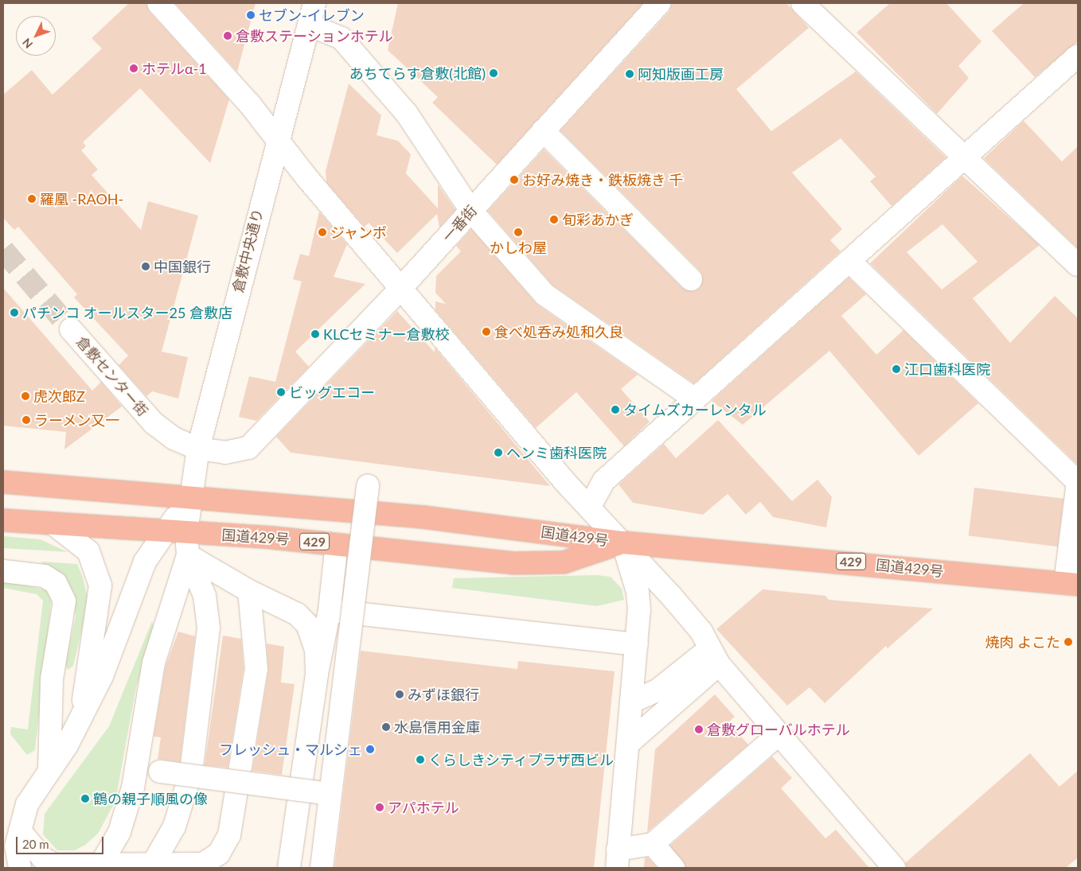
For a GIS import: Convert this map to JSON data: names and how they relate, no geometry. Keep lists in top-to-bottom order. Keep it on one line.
{"streets":{"highway":["国道429号","429"],"street":["一番街","倉敷中央通り","倉敷センター街"]},"crossings":[["一番街","倉敷センター街"],["倉敷中央通り","倉敷センター街"],["倉敷中央通り","国道429号"]],"places":["セブン-イレブン","倉敷ステーションホテル","ホテルα-1","あちてらす倉敷(北館)","阿知版画工房","お好み焼き・鉄板焼き 千","羅凰 -RAOH-","旬彩あかぎ","ジャンボ","かしわ屋","中国銀行","パチンコ オールスター25 倉敷店","食べ処呑み処和久良","KLCセミナー倉敷校","江口歯科医院","ビッグエコー","虎次郎Z","タイムズカーレンタル","ラーメン又一","ヘンミ歯科医院","焼肉 よこた","みずほ銀行","水島信用金庫","倉敷グローバルホテル","フレッシュ・マルシェ","くらしきシティプラザ西ビル","鶴の親子順風の像","アパホテル"],"scale_bar":"20 m","north":"bottom left"}
